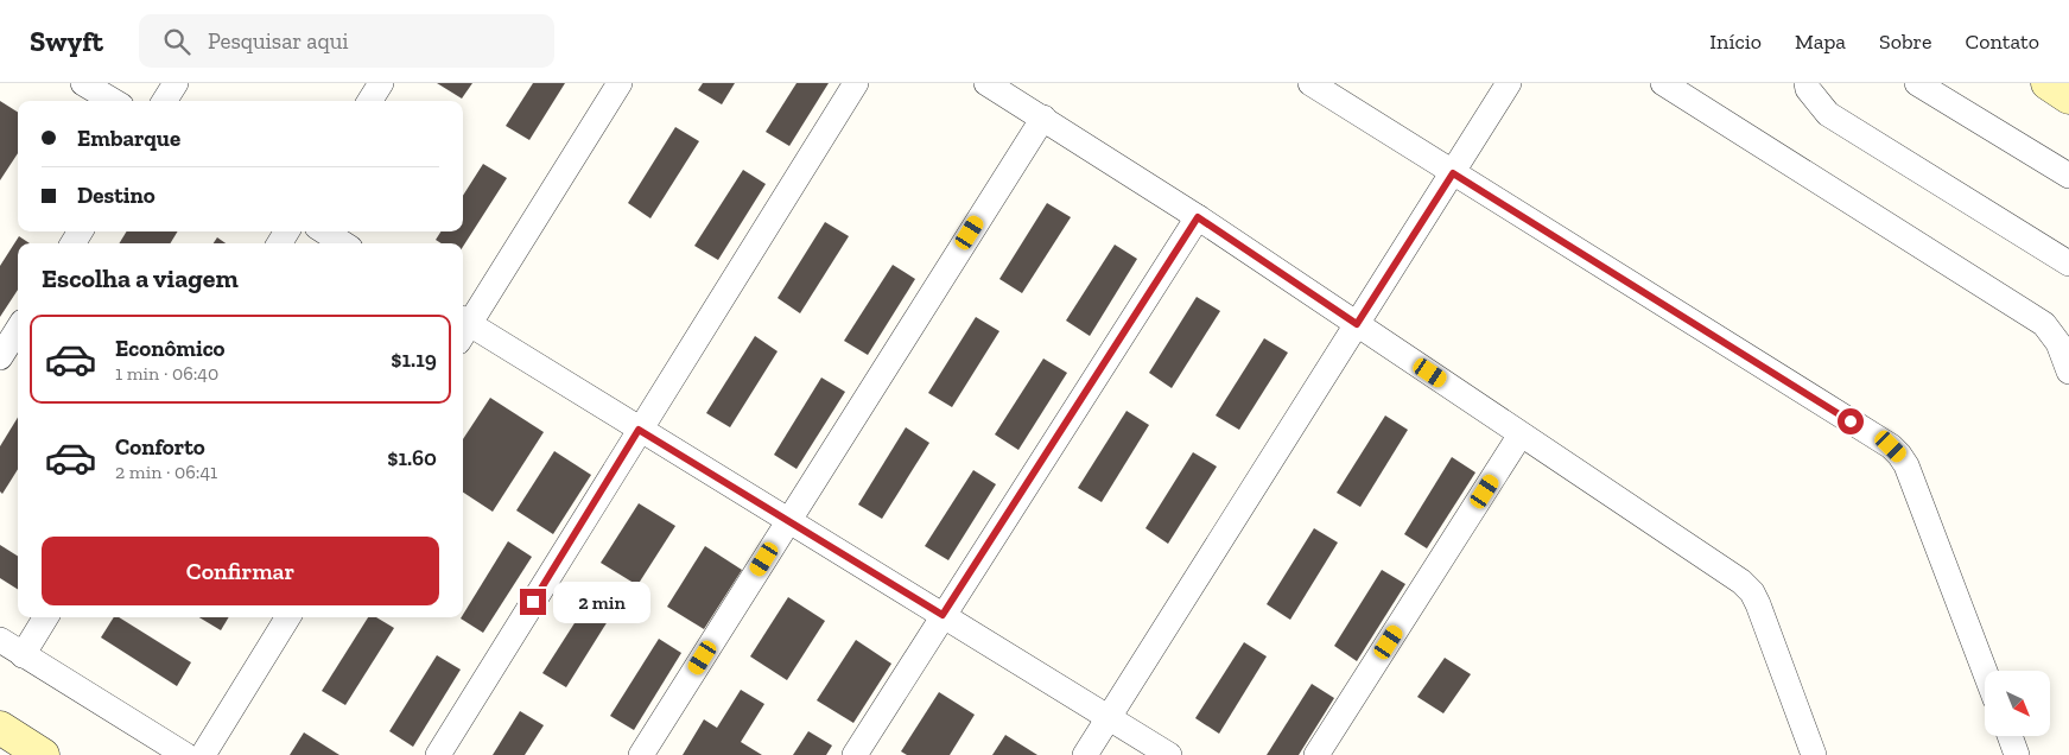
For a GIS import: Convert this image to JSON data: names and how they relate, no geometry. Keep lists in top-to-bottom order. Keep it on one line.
{"north":"bottom right","page":{"header":"Swyft","search":"Pesquisar aqui","nav":["Início","Mapa","Sobre","Contato"],"banner":["Embarque","Destino"],"heading":"Escolha a viagem","list":[{"name":"Econômico","note":"1 min · 06:40","value":"$1.19"},{"name":"Conforto","note":"2 min · 06:41","value":"$1.60"}],"buttons":"Confirmar","bubble":"2 min"}}
